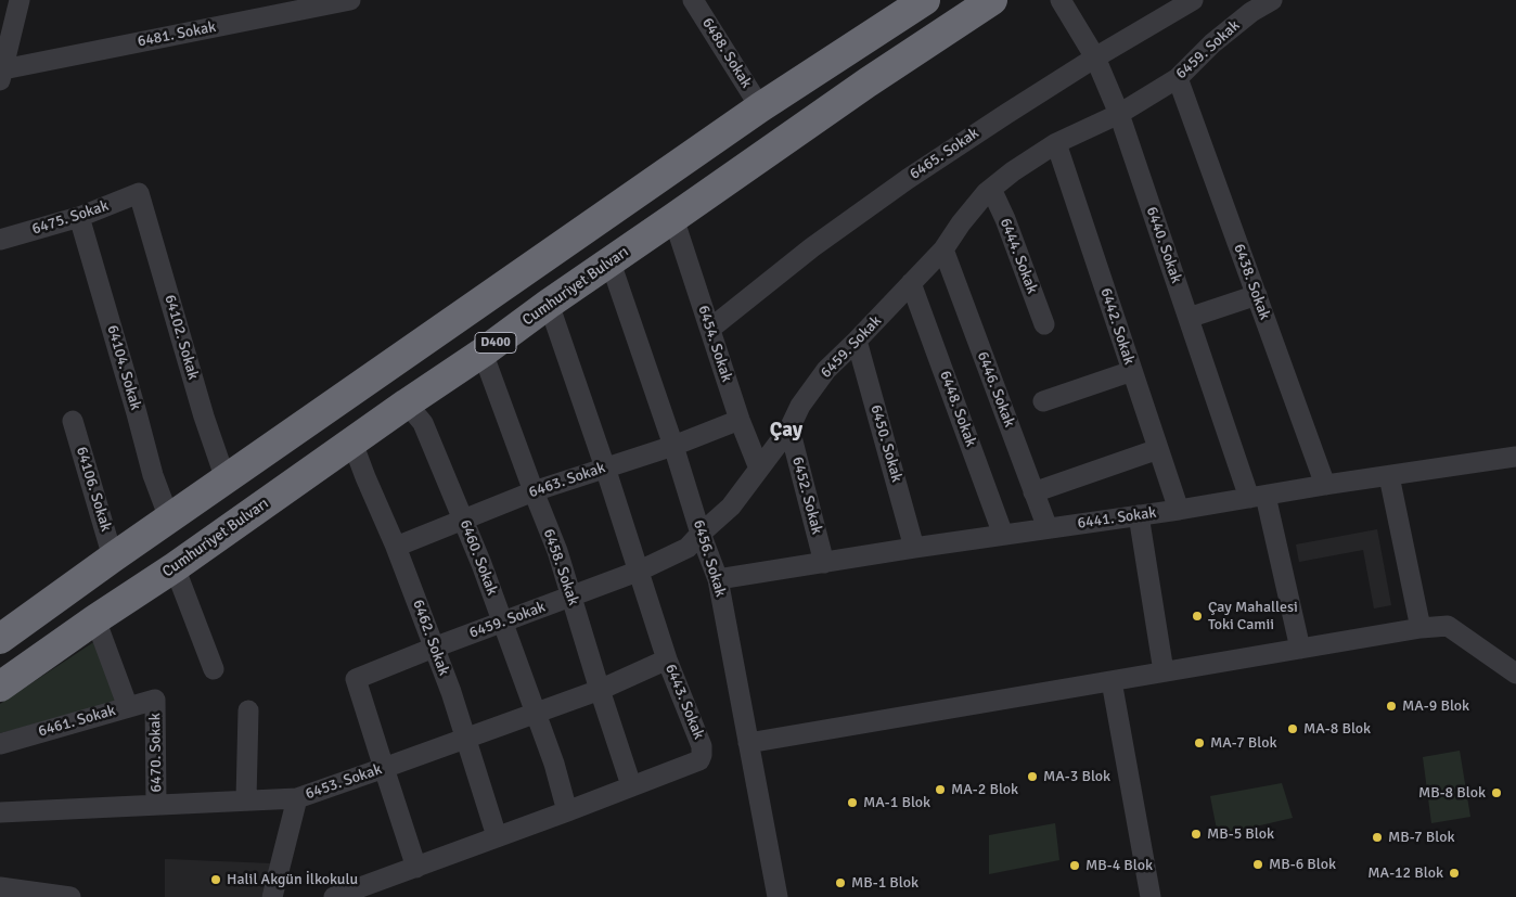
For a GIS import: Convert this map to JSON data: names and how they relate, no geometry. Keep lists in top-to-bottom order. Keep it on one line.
{"streets":{"highway":["Cumhuriyet Bulvarı","D400"],"street":["6481. Sokak","6459. Sokak","6488. Sokak","6465. Sokak","6475. Sokak","6440. Sokak","6444. Sokak","6438. Sokak","6442. Sokak","64102. Sokak","6454. Sokak","64104. Sokak","6446. Sokak","6448. Sokak","6450. Sokak","6463. Sokak","64106. Sokak","6452. Sokak","6441. Sokak","6460. Sokak","6456. Sokak","6458. Sokak","6462. Sokak","6443. Sokak","6461. Sokak","6470. Sokak","6453. Sokak"]},"crossings":[["6459. Sokak","6440. Sokak"],["6459. Sokak","6444. Sokak"],["6459. Sokak","6438. Sokak"],["6459. Sokak","6442. Sokak"],["6459. Sokak","6454. Sokak"],["6459. Sokak","6446. Sokak"],["6459. Sokak","6448. Sokak"],["6459. Sokak","6450. Sokak"],["6459. Sokak","6452. Sokak"],["6459. Sokak","6460. Sokak"],["6459. Sokak","6456. Sokak"],["6459. Sokak","6458. Sokak"],["6459. Sokak","6462. Sokak"],["6459. Sokak","6443. Sokak"],["6459. Sokak","6453. Sokak"],["6488. Sokak","D400"],["6465. Sokak","6440. Sokak"],["6465. Sokak","6454. Sokak"],["6475. Sokak","64102. Sokak"],["6475. Sokak","64104. Sokak"],["6440. Sokak","6441. Sokak"],["6438. Sokak","6441. Sokak"],["Cumhuriyet Bulvarı","6454. Sokak"],["Cumhuriyet Bulvarı","6460. Sokak"],["Cumhuriyet Bulvarı","6456. Sokak"],["Cumhuriyet Bulvarı","6458. Sokak"],["Cumhuriyet Bulvarı","6462. Sokak"],["Cumhuriyet Bulvarı","6443. Sokak"],["6442. Sokak","6441. Sokak"],["64102. Sokak","D400"],["D400","64104. Sokak"],["D400","64106. Sokak"],["6454. Sokak","6463. Sokak"],["6446. Sokak","6441. Sokak"],["6448. Sokak","6441. Sokak"],["6450. Sokak","6441. Sokak"],["6463. Sokak","6460. Sokak"],["6463. Sokak","6456. Sokak"],["6463. Sokak","6458. Sokak"],["6463. Sokak","6462. Sokak"],["6463. Sokak","6443. Sokak"],["6452. Sokak","6441. Sokak"],["6441. Sokak","6456. Sokak"],["6460. Sokak","6443. Sokak"],["6460. Sokak","6453. Sokak"],["6458. Sokak","6443. Sokak"],["6458. Sokak","6453. Sokak"],["6462. Sokak","6443. Sokak"],["6462. Sokak","6453. Sokak"],["6443. Sokak","6453. Sokak"],["6461. Sokak","6470. Sokak"],["6470. Sokak","6453. Sokak"]],"districts":["Çay"],"places":["Çay Mahallesi Toki Camii","MA-9 Blok","MA-8 Blok","MA-7 Blok","MA-3 Blok","MA-2 Blok","MB-8 Blok","MA-1 Blok","MB-5 Blok","MB-7 Blok","MB-6 Blok","MB-4 Blok","MA-12 Blok","Halil Akgün İlkokulu","MB-1 Blok"]}
